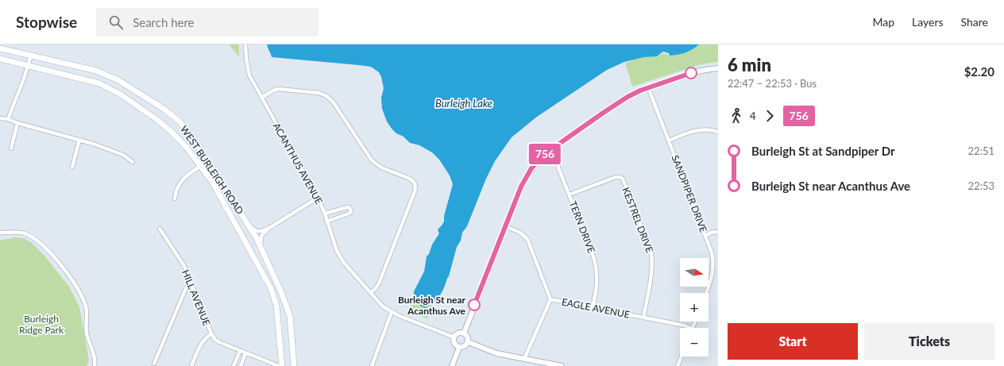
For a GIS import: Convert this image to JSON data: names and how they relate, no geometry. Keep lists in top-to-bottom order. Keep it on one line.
{"streets":{"main road":["WEST BURLEIGH ROAD"],"street":["ACANTHUS AVENUE","SANDPIPER DRIVE","KESTREL DRIVE","TERN DRIVE","HILL AVENUE","EAGLE AVENUE"]},"crossings":[["KESTREL DRIVE","TERN DRIVE"],["KESTREL DRIVE","EAGLE AVENUE"],["TERN DRIVE","EAGLE AVENUE"]],"water":["Burleigh Lake"],"parks":["Burleigh Ridge Park"],"places":["Burleigh St near Acanthus Ave"],"lines":["bus line 756"],"north":"right","page":{"header":"Stopwise","search":"Search here","nav":["Map","Layers","Share"],"on_map":"756","heading":["6 min","22:47 – 22:53 · Bus","$2.20"],"legs":["4","756"],"list":[{"name":"Burleigh St at Sandpiper Dr","value":"22:51"},{"name":"Burleigh St near Acanthus Ave","value":"22:53"}],"map_buttons":["+","−"],"buttons":["Start","Tickets"]}}
